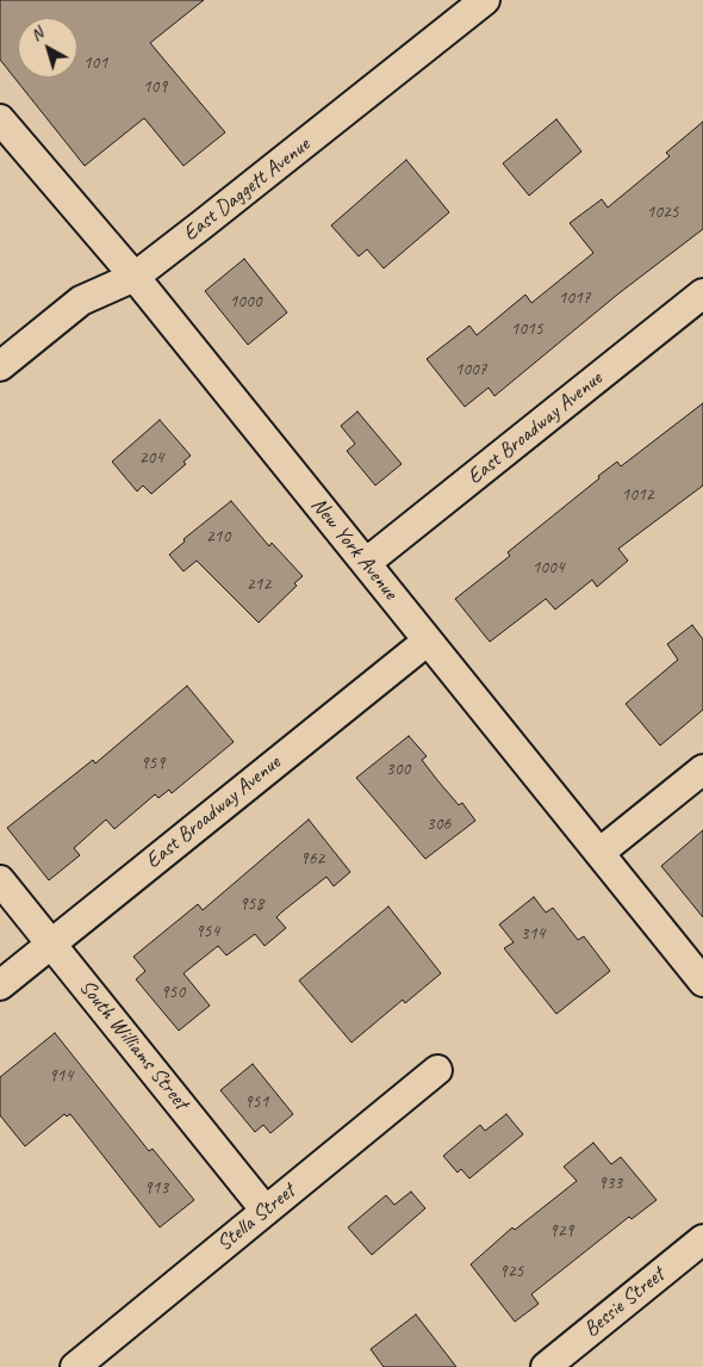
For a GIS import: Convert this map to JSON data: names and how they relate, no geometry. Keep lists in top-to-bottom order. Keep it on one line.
{"streets":{"street":["East Daggett Avenue","East Broadway Avenue","New York Avenue","South Williams Street","Stella Street","Bessie Street"]},"crossings":[["East Daggett Avenue","New York Avenue"],["East Broadway Avenue","New York Avenue"],["East Broadway Avenue","South Williams Street"],["South Williams Street","Stella Street"]],"house_numbers":["101","109","1025","1017","1000","1015","1007","204","1012","210","1004","212","959","300","306","962","958","954","314","950","914","951","933","913","929","925"],"north":"top left"}
